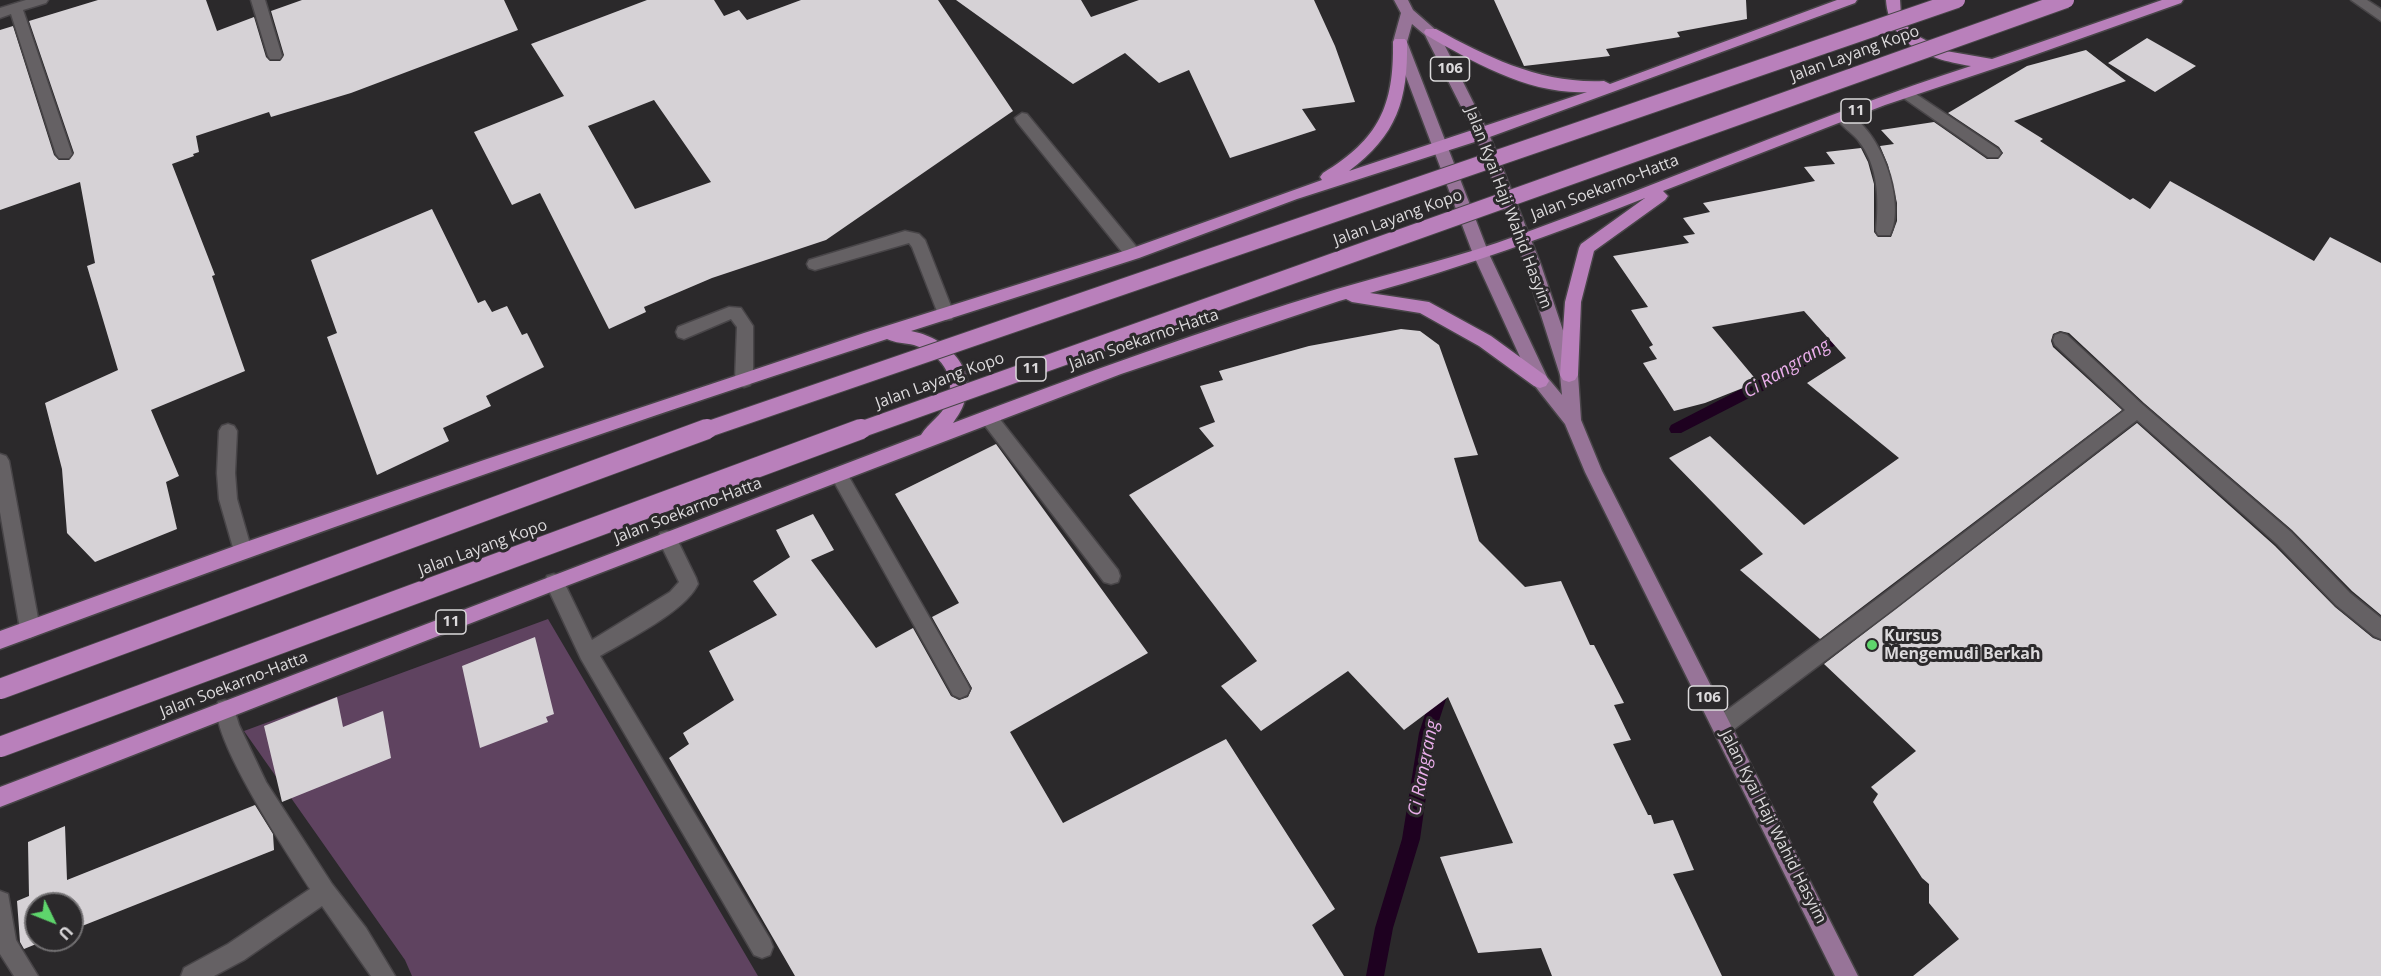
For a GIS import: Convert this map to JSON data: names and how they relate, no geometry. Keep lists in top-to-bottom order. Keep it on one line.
{"streets":{"highway":["Jalan Layang Kopo","11","Jalan Soekarno-Hatta"],"main road":["106","Jalan Kyai Haji Wahid Hasyim"]},"crossings":[["Jalan Soekarno-Hatta","Jalan Kyai Haji Wahid Hasyim"]],"water":["Ci Rangrang"],"places":["Kursus Mengemudi Berkah"],"north":"bottom right"}
